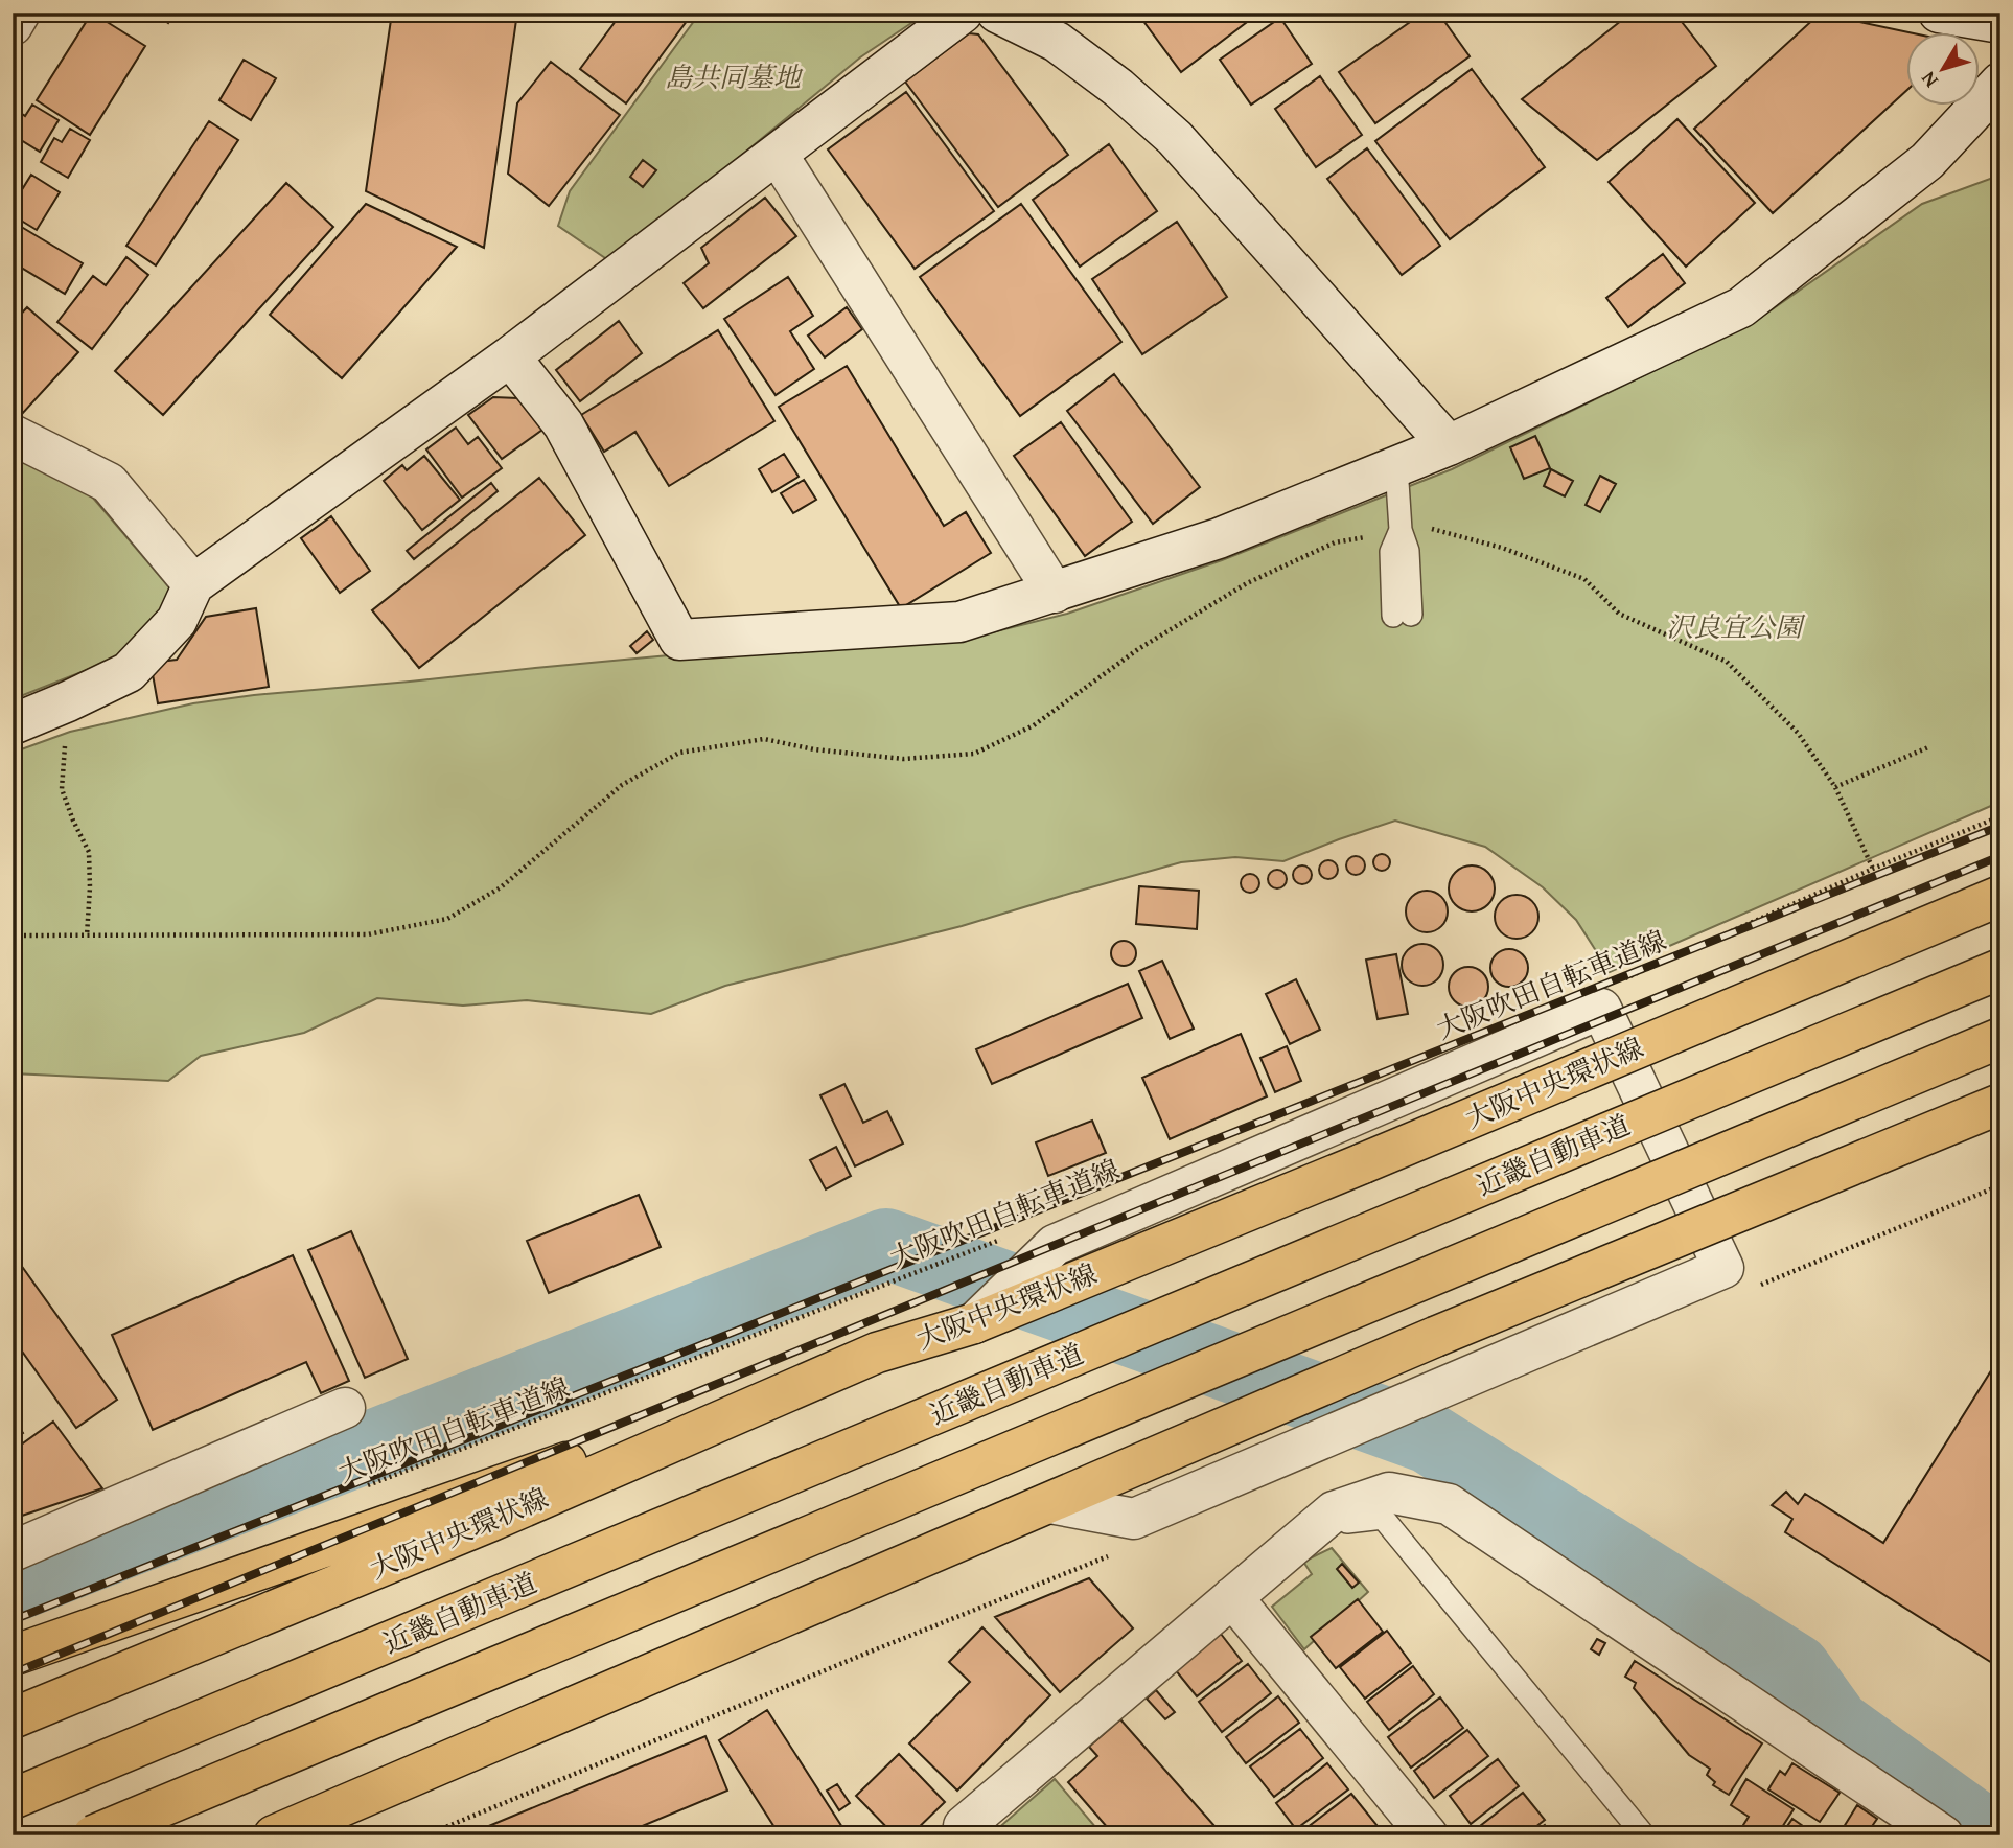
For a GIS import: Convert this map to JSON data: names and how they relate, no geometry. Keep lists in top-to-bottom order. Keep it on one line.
{"streets":{"main road":["大阪中央環状線","近畿自動車道"],"path":["大阪吹田自転車道線"]},"parks":["島共同墓地","沢良宜公園"],"north":"bottom left"}
